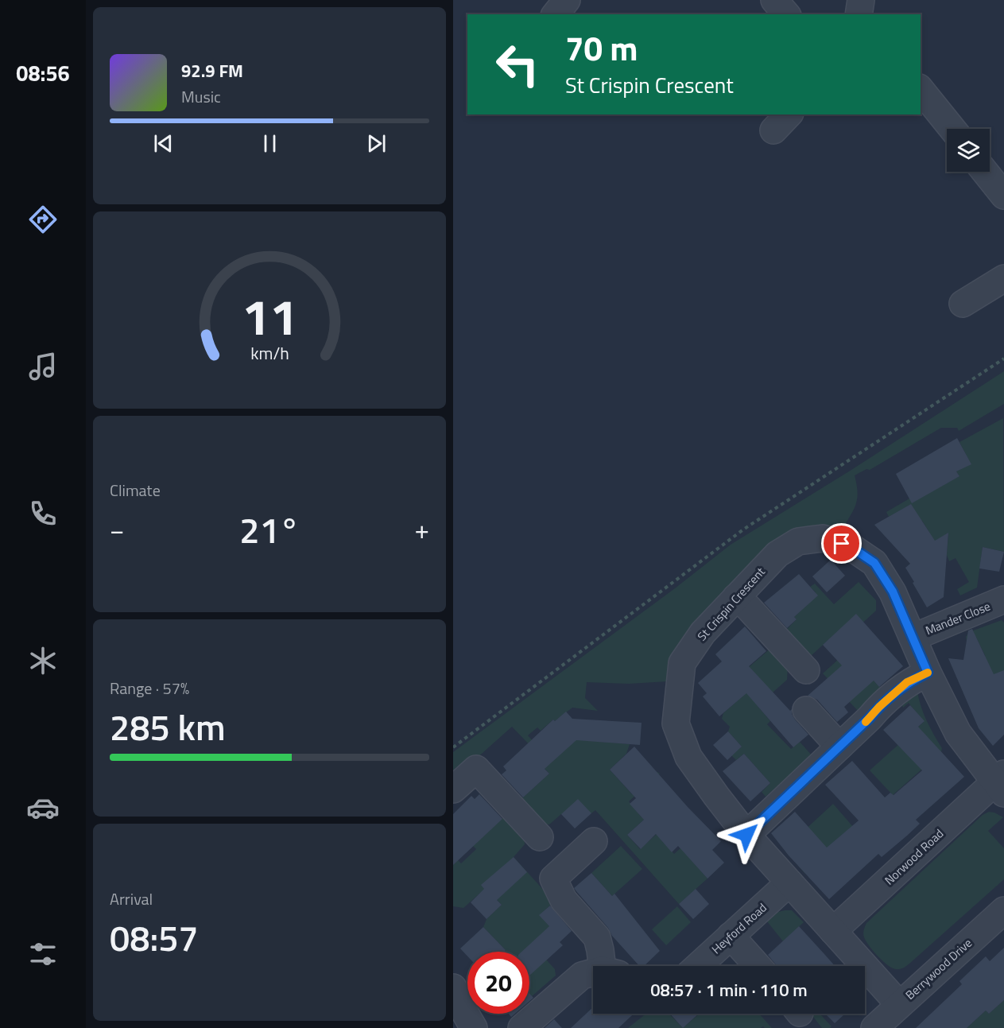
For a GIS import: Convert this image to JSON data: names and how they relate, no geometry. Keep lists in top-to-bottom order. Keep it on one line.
{"streets":{"street":["St Crispin Crescent","Mander Close","Norwood Road","Heyford Road","Berrywood Drive"]},"crossings":[["St Crispin Crescent","Mander Close"],["St Crispin Crescent","Norwood Road"],["St Crispin Crescent","Heyford Road"],["St Crispin Crescent","Berrywood Drive"]],"page":{"tabs":"08:56","turn":["70 m","St Crispin Crescent"],"song":["92.9 FM","Music"],"tile":["Climate",["Range · 57%","285 km"],["Arrival","08:57"]],"heat":["−","21°","+"],"limit":"20","trip":"08:57 · 1 min · 110 m","gauge":["11","km/h"]}}
